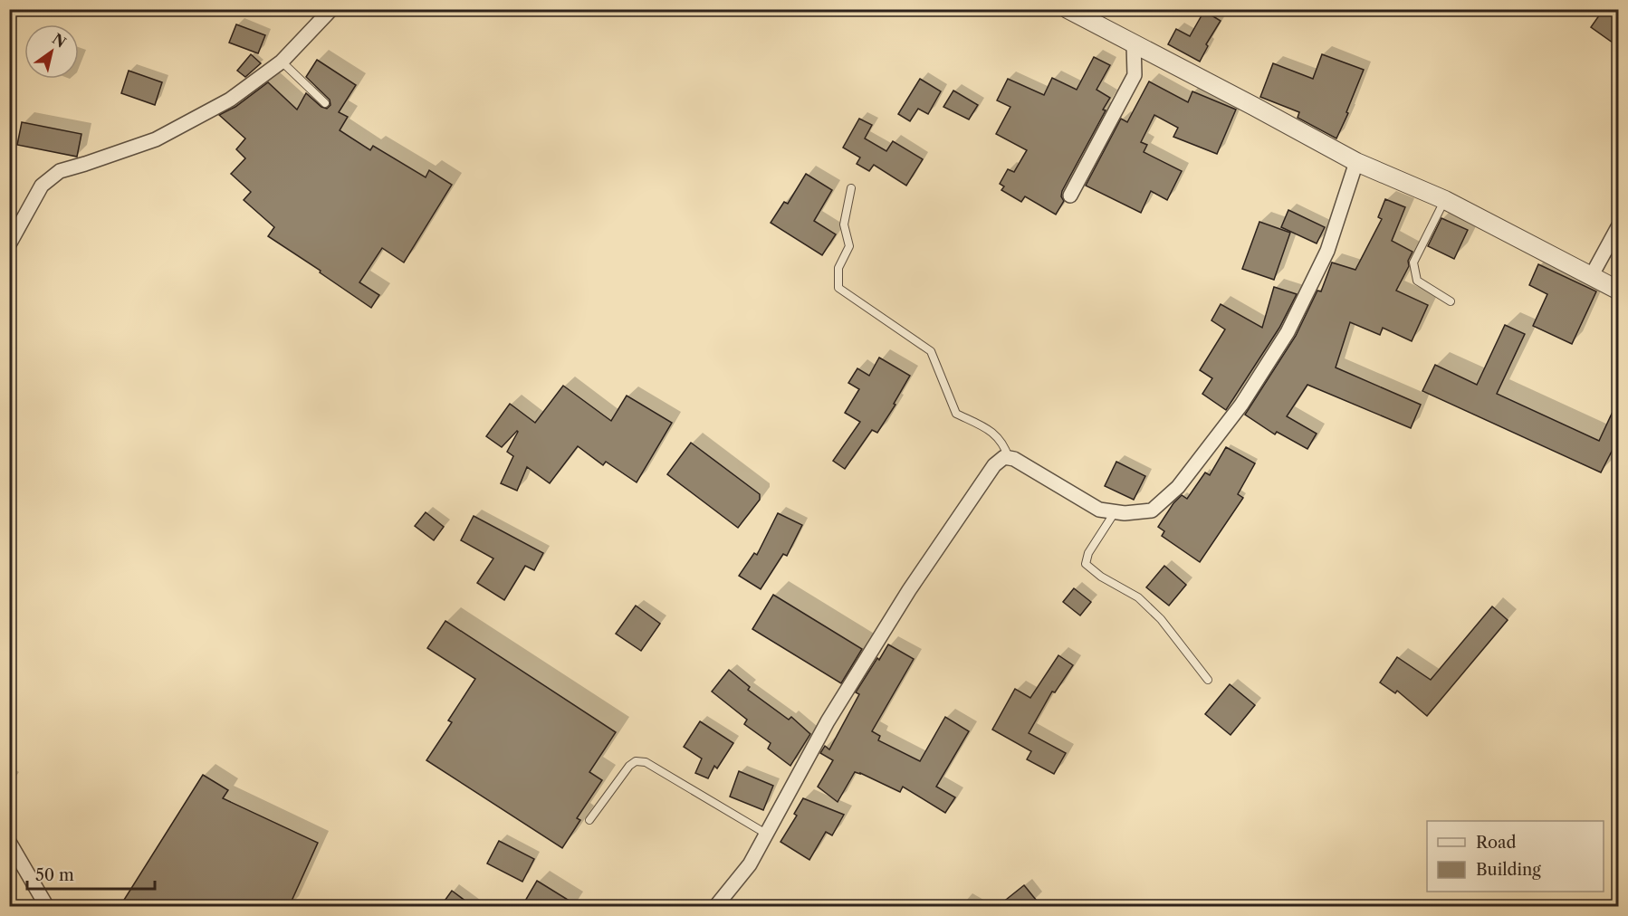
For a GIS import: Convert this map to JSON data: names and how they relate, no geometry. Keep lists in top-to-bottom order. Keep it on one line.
{"legend":["Road","Building"],"scale_bar":"50 m","north":"top right"}
